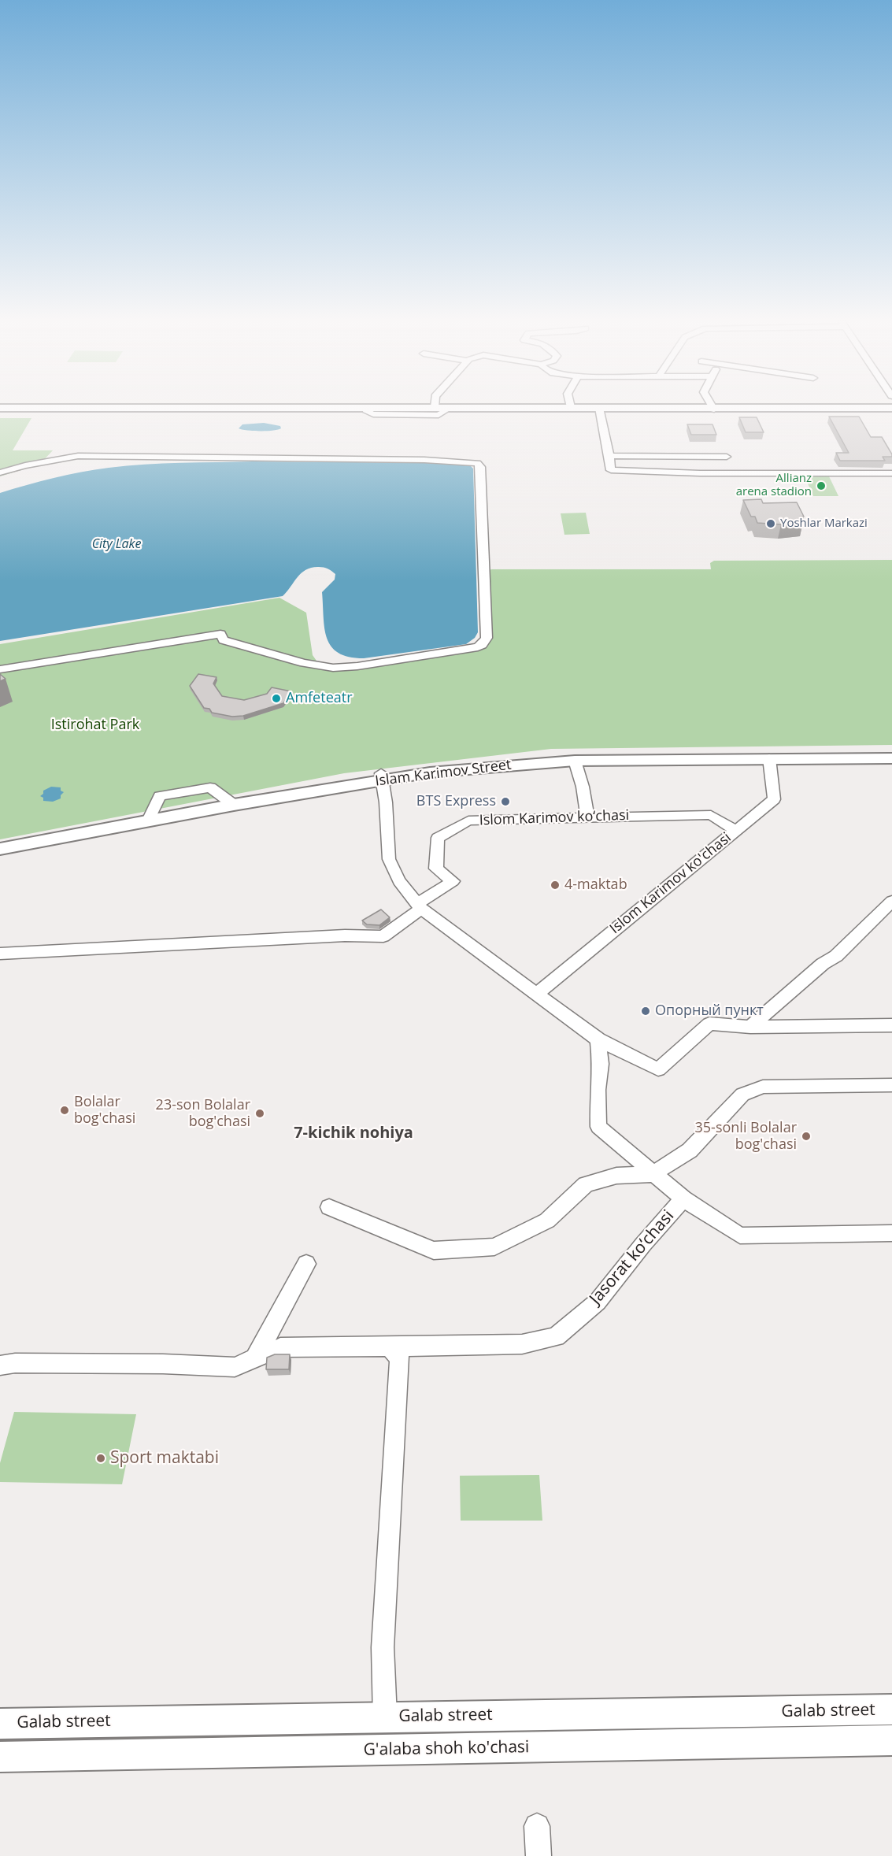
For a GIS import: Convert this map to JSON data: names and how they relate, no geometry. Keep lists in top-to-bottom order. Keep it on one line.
{"streets":{"main road":["Islam Karimov Street","Galab street","G'alaba shoh ko'chasi"],"street":["Islom Karimov ko‘chasi","Islom Karimov ko'chasi","Jasorat ko‘chasi"]},"crossings":[["Islam Karimov Street","Islom Karimov ko'chasi"],["Islom Karimov ko‘chasi","Islom Karimov ko'chasi"]],"districts":["7-kichik nohiya"],"water":["City Lake"],"parks":["Istirohat Park"],"places":["Allianz arena stadion","Yoshlar Markazi","Amfeteatr","BTS Express","4-maktab","Опорный пункт","Bolalar bog'chasi","23-son Bolalar bog'chasi","35-sonli Bolalar bog'chasi","Sport maktabi"]}
